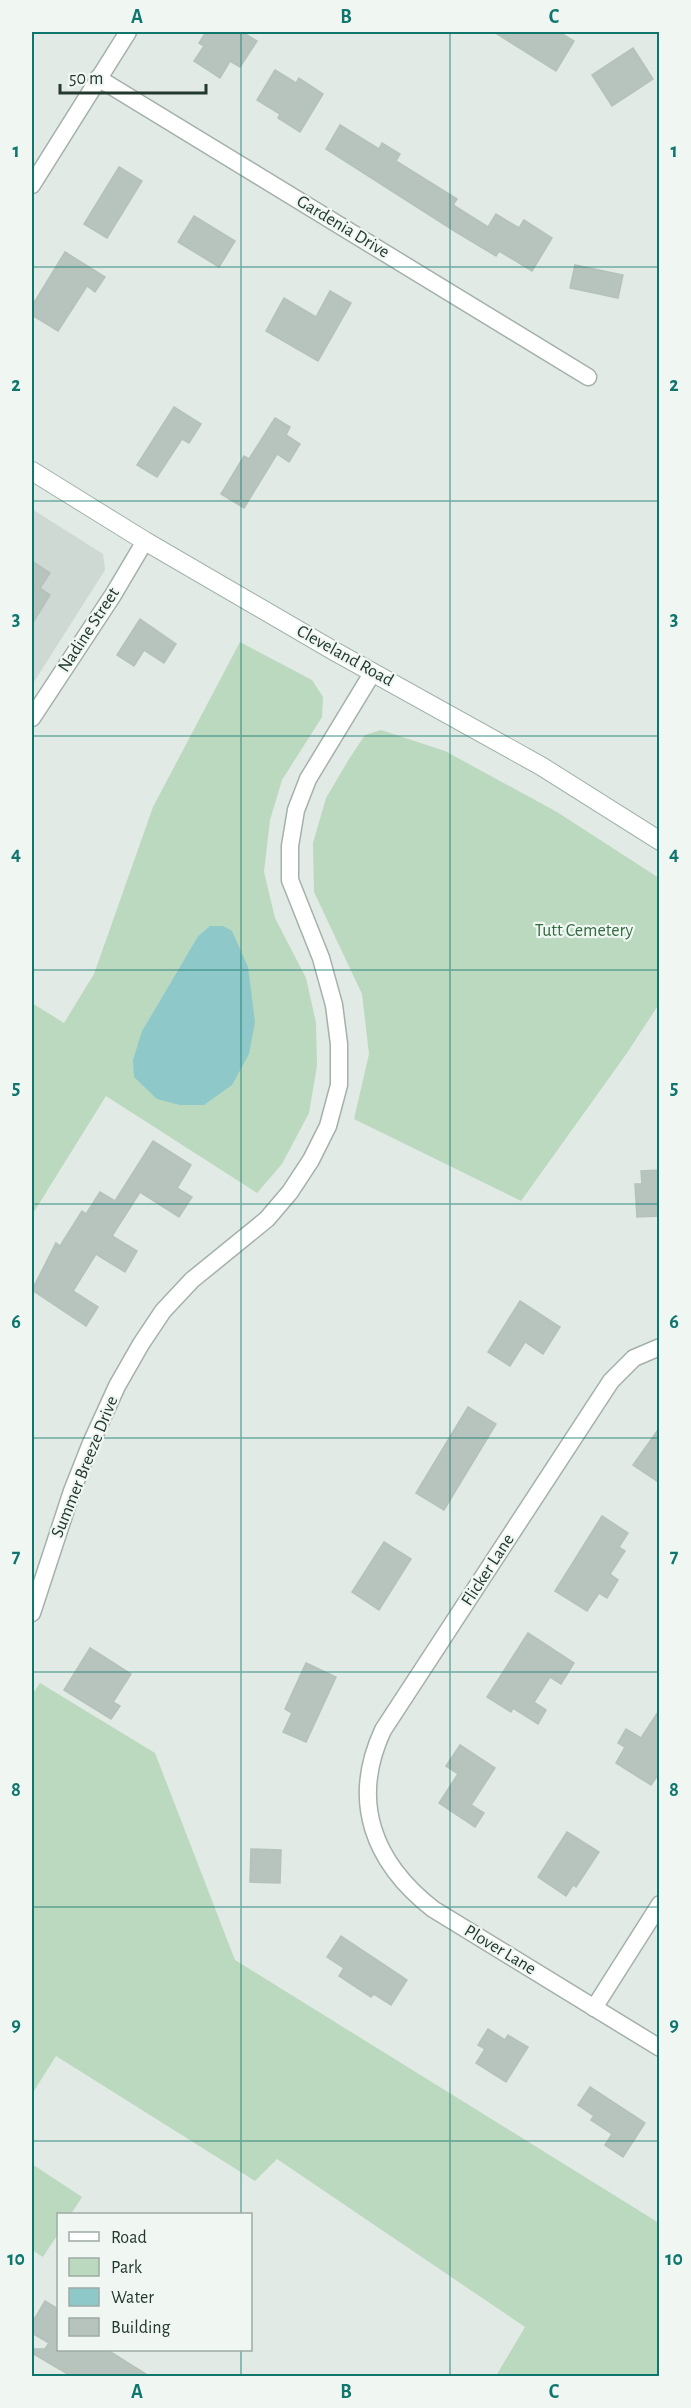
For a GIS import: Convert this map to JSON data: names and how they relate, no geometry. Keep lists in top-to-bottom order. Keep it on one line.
{"streets":{"main road":["Cleveland Road"],"street":["Gardenia Drive","Nadine Street","Summer Breeze Drive","Flicker Lane","Plover Lane"]},"crossings":[["Nadine Street","Cleveland Road"],["Cleveland Road","Summer Breeze Drive"],["Flicker Lane","Plover Lane"]],"parks":["Tutt Cemetery"],"legend":["Road","Park","Water","Building"],"scale_bar":"50 m","grid":{"columns":["A","B","C"],"rows":["1","2","3","4","5","6","7","8","9","10"]}}
